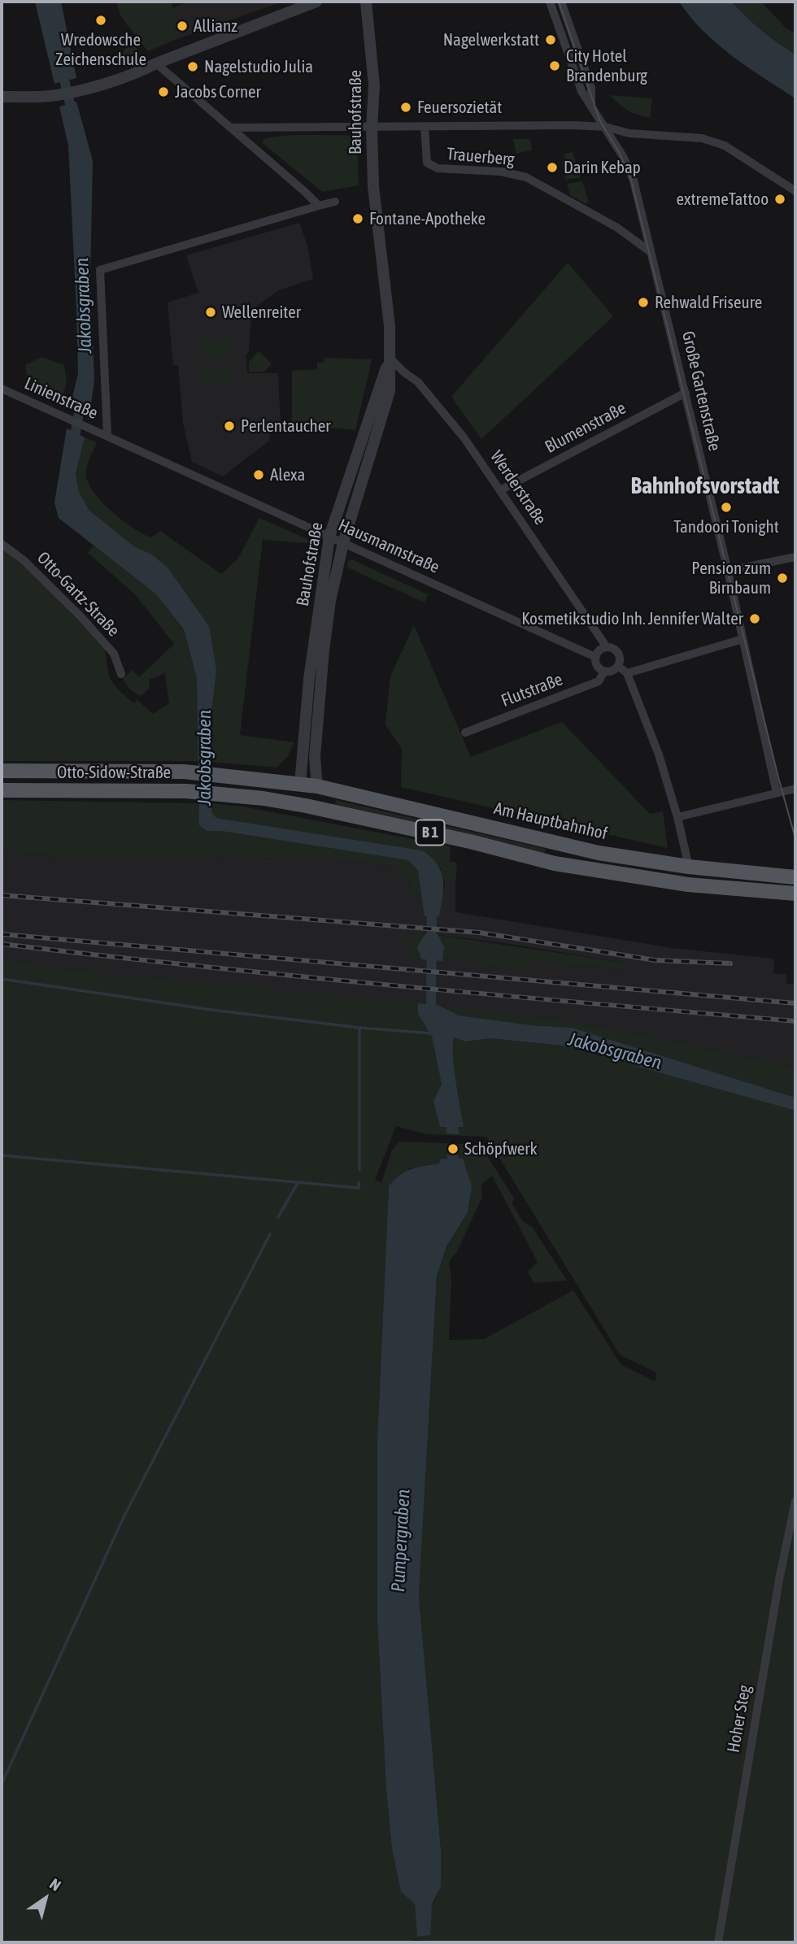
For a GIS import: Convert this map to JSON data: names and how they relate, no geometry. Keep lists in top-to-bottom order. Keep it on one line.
{"streets":{"main road":["Otto-Sidow-Straße","Am Hauptbahnhof","B 1"],"street":["Bauhofstraße","Trauerberg","Große Gartenstraße","Linienstraße","Blumenstraße","Werderstraße","Hausmannstraße","Otto-Gartz-Straße","Flutstraße","Hoher Steg"]},"crossings":[["Bauhofstraße","Trauerberg"],["Bauhofstraße","Werderstraße"],["Bauhofstraße","Hausmannstraße"],["Bauhofstraße","Otto-Sidow-Straße"],["Bauhofstraße","Am Hauptbahnhof"],["Trauerberg","Große Gartenstraße"],["Große Gartenstraße","Blumenstraße"],["Linienstraße","Hausmannstraße"],["Blumenstraße","Werderstraße"],["Werderstraße","Hausmannstraße"],["Werderstraße","Flutstraße"],["Hausmannstraße","Flutstraße"],["Otto-Sidow-Straße","Am Hauptbahnhof"],["Otto-Sidow-Straße","B 1"]],"districts":["Bahnhofsvorstadt"],"water":["Jakobsgraben","Pumpergraben"],"places":["Wredowsche Zeichenschule","Allianz","Nagelwerkstatt","City Hotel Brandenburg","Nagelstudio Julia","Jacobs Corner","Feuersozietät","Darin Kebap","extremeTattoo","Fontane-Apotheke","Rehwald Friseure","Wellenreiter","Perlentaucher","Alexa","Tandoori Tonight","Pension zum Birnbaum","Kosmetikstudio Inh. Jennifer Walter","Schöpfwerk"],"north":"top right"}
